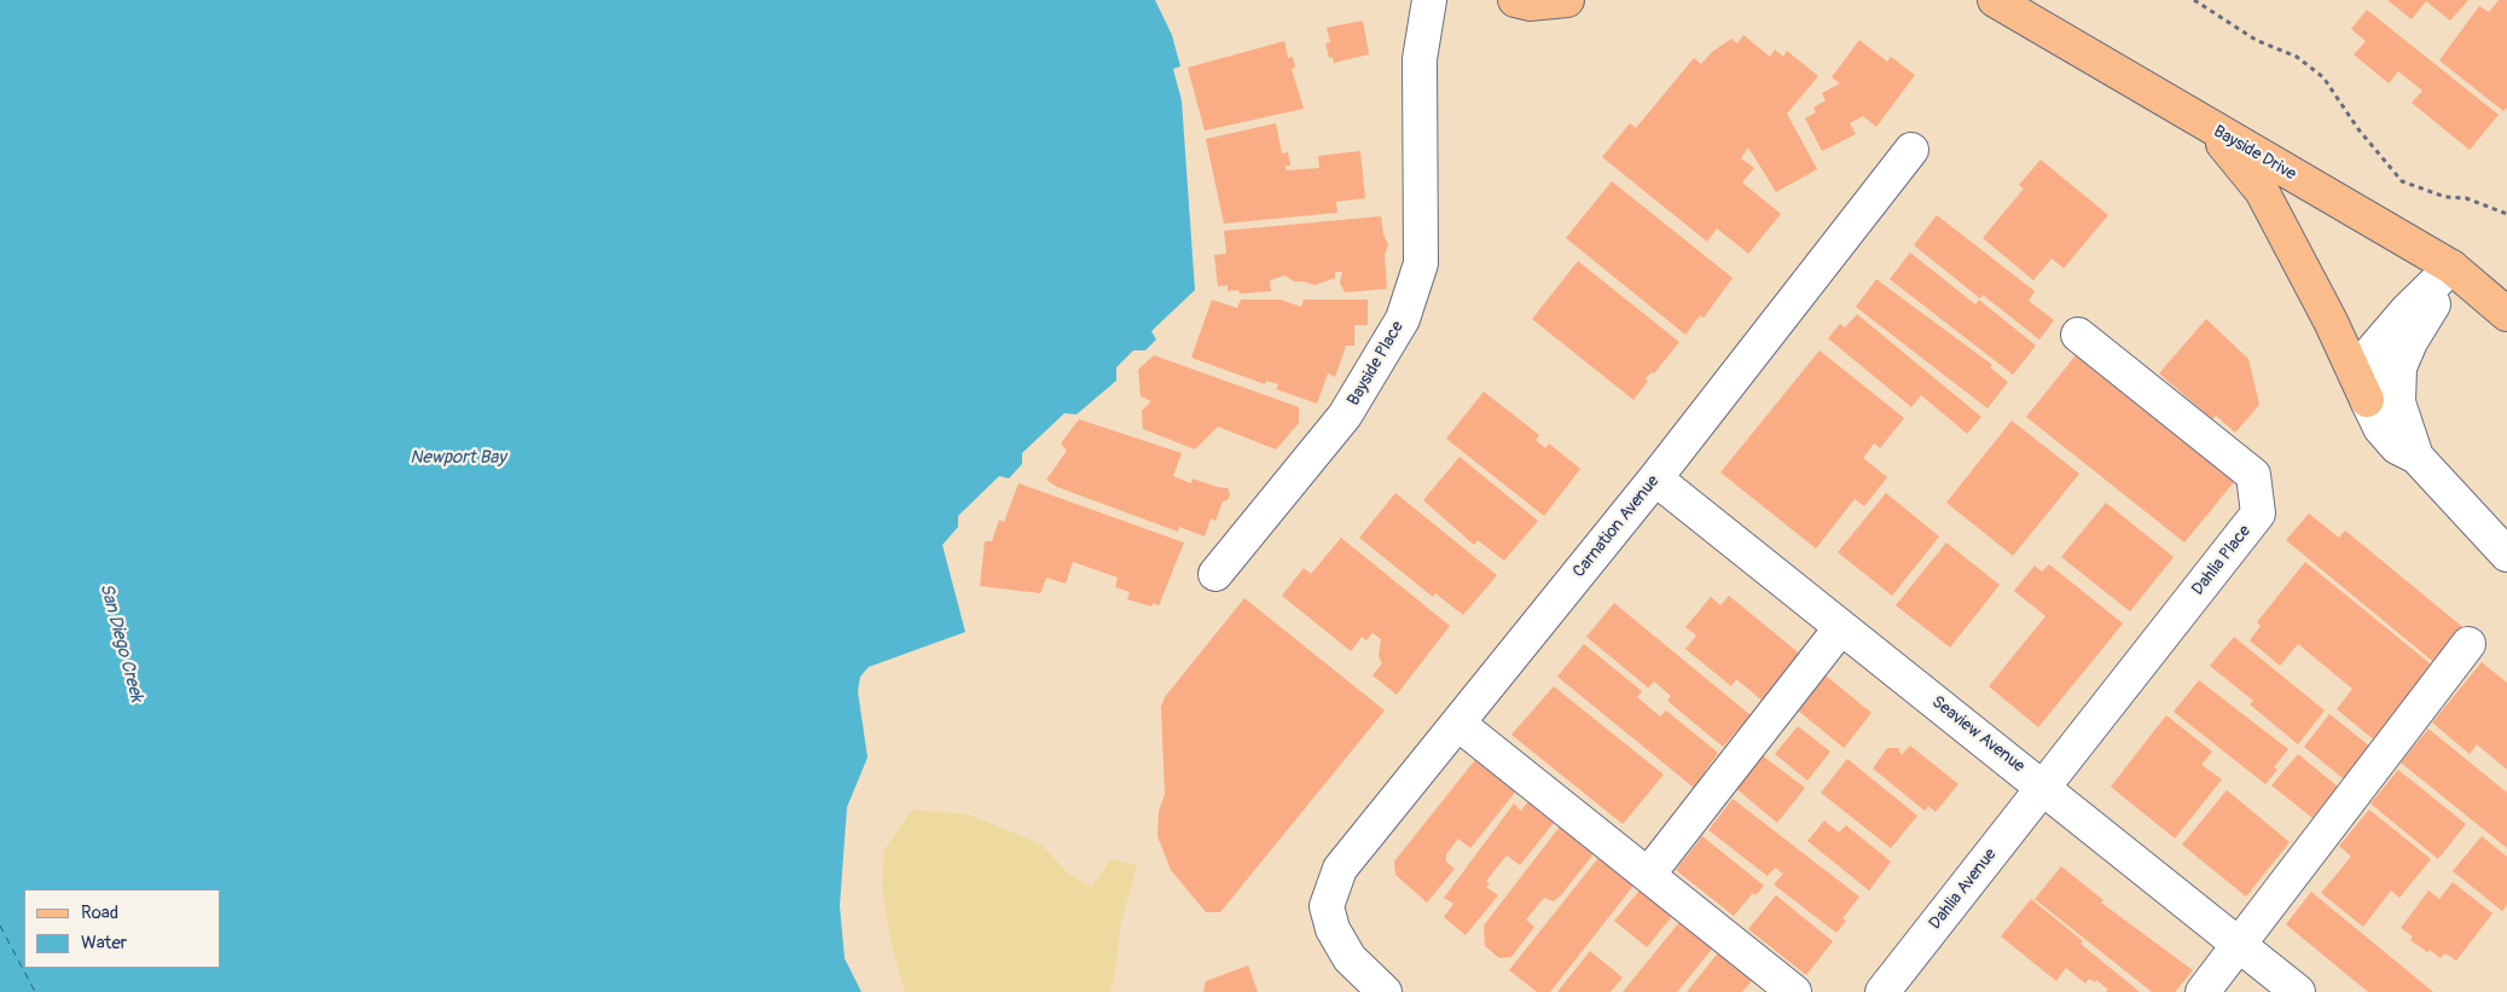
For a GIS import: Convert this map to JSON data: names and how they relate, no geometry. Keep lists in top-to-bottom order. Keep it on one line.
{"streets":{"main road":["Bayside Drive"],"street":["Bayside Place","Carnation Avenue","Dahlia Place","Seaview Avenue","Dahlia Avenue"]},"crossings":[["Carnation Avenue","Seaview Avenue"],["Dahlia Place","Seaview Avenue"],["Dahlia Place","Dahlia Avenue"],["Seaview Avenue","Dahlia Avenue"]],"water":["Newport Bay","San Diego Creek"],"legend":["Road","Water"]}
